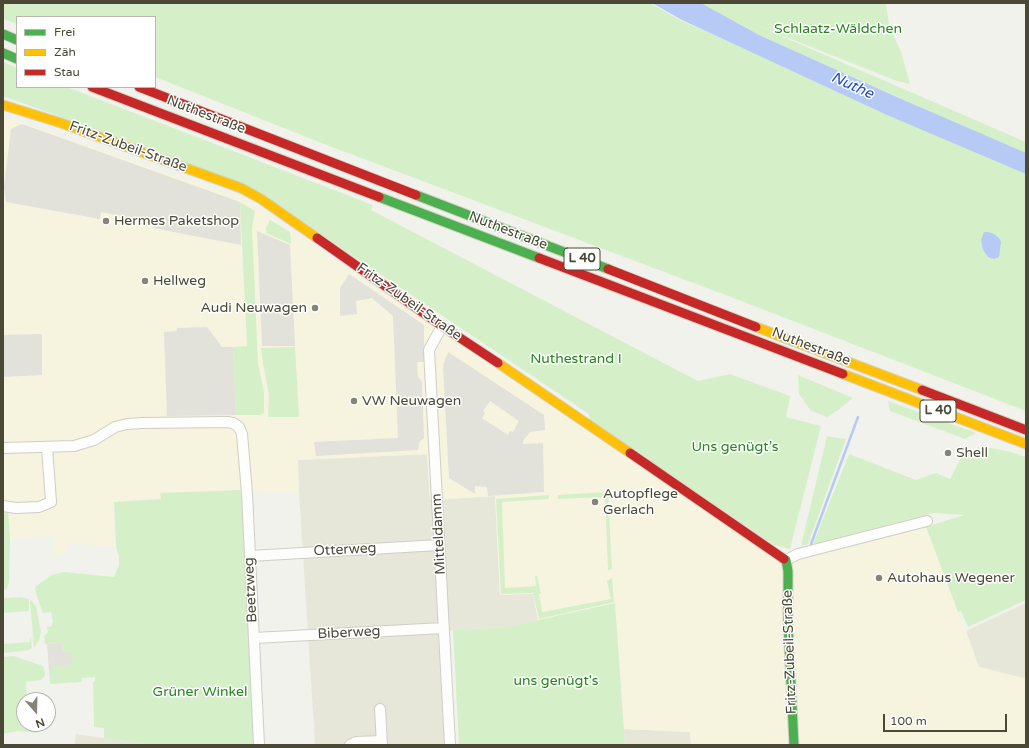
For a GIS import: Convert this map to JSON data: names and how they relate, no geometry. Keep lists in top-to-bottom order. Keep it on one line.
{"streets":{"main road":["Nuthestraße","Fritz-Zubeil-Straße","L 40"],"street":["Mitteldamm","Otterweg","Beetzweg","Biberweg"]},"crossings":[["Fritz-Zubeil-Straße","Mitteldamm"],["Mitteldamm","Otterweg"],["Mitteldamm","Biberweg"],["Otterweg","Beetzweg"],["Beetzweg","Biberweg"]],"water":["Nuthe"],"parks":["Schlaatz-Wäldchen","Nuthestrand I","Uns genügt’s","uns genügt's","Grüner Winkel"],"places":["Hermes Paketshop","Hellweg","Audi Neuwagen","VW Neuwagen","Shell","Autopflege Gerlach","Autohaus Wegener"],"legend":["Frei","Zäh","Stau"],"scale_bar":"100 m","north":"bottom"}
